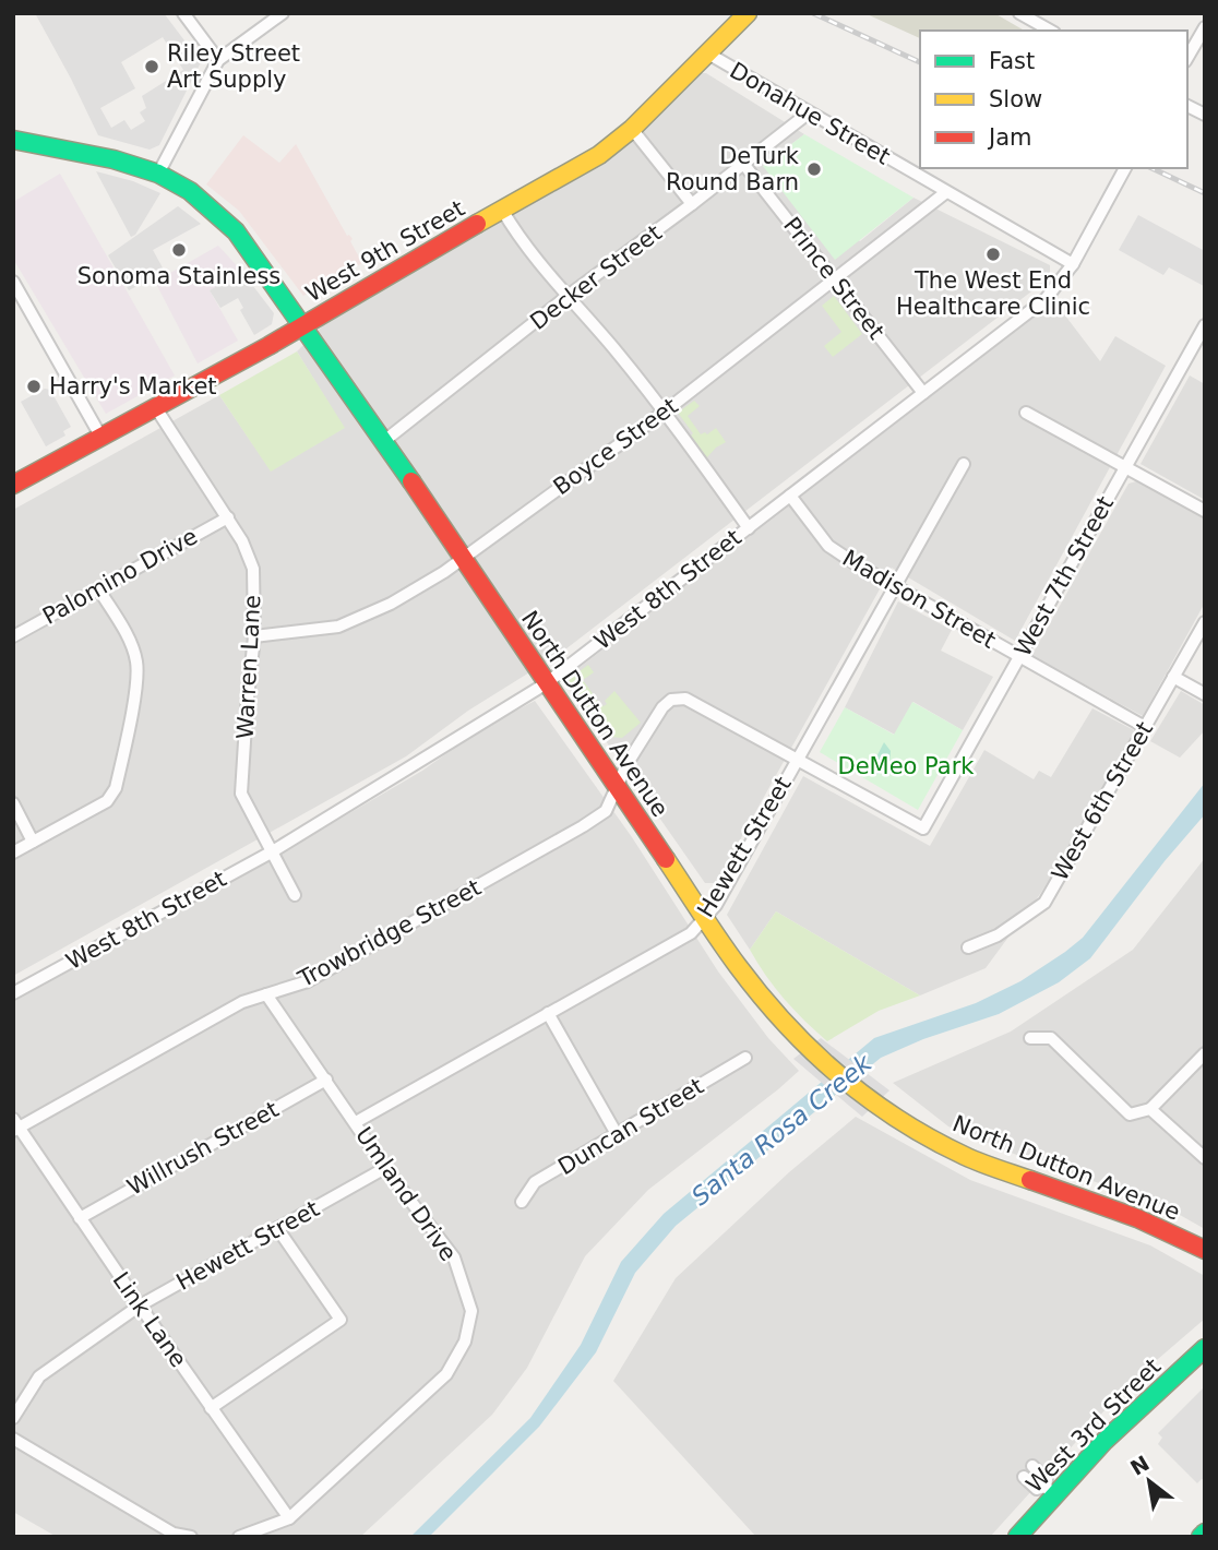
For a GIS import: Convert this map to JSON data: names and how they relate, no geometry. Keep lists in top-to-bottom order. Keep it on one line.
{"streets":{"main road":["West 9th Street","North Dutton Avenue","West 3rd Street"],"street":["Donahue Street","Decker Street","Prince Street","Boyce Street","Palomino Drive","West 7th Street","West 8th Street","Madison Street","Warren Lane","West 6th Street","Hewett Street","Trowbridge Street","Duncan Street","Willrush Street","Umland Drive","Link Lane"]},"crossings":[["Donahue Street","West 9th Street"],["Donahue Street","Decker Street"],["Donahue Street","Boyce Street"],["Donahue Street","West 8th Street"],["West 9th Street","Warren Lane"],["West 9th Street","North Dutton Avenue"],["Decker Street","Prince Street"],["Decker Street","North Dutton Avenue"],["Prince Street","Boyce Street"],["Prince Street","West 8th Street"],["Boyce Street","Warren Lane"],["Boyce Street","North Dutton Avenue"],["Palomino Drive","Warren Lane"],["West 7th Street","Madison Street"],["West 7th Street","Hewett Street"],["West 7th Street","Trowbridge Street"],["West 8th Street","Madison Street"],["West 8th Street","Warren Lane"],["West 8th Street","North Dutton Avenue"],["Madison Street","West 6th Street"],["Madison Street","Hewett Street"],["North Dutton Avenue","Hewett Street"],["North Dutton Avenue","Trowbridge Street"],["Hewett Street","Trowbridge Street"],["Hewett Street","Umland Drive"],["Hewett Street","Link Lane"],["Trowbridge Street","Umland Drive"],["Trowbridge Street","Link Lane"],["Willrush Street","Umland Drive"],["Willrush Street","Link Lane"],["Umland Drive","Link Lane"]],"water":["Santa Rosa Creek"],"parks":["DeMeo Park"],"places":["Riley Street Art Supply","DeTurk Round Barn","Sonoma Stainless","The West End Healthcare Clinic","Harry's Market"],"legend":["Fast","Slow","Jam"],"north":"top left"}
